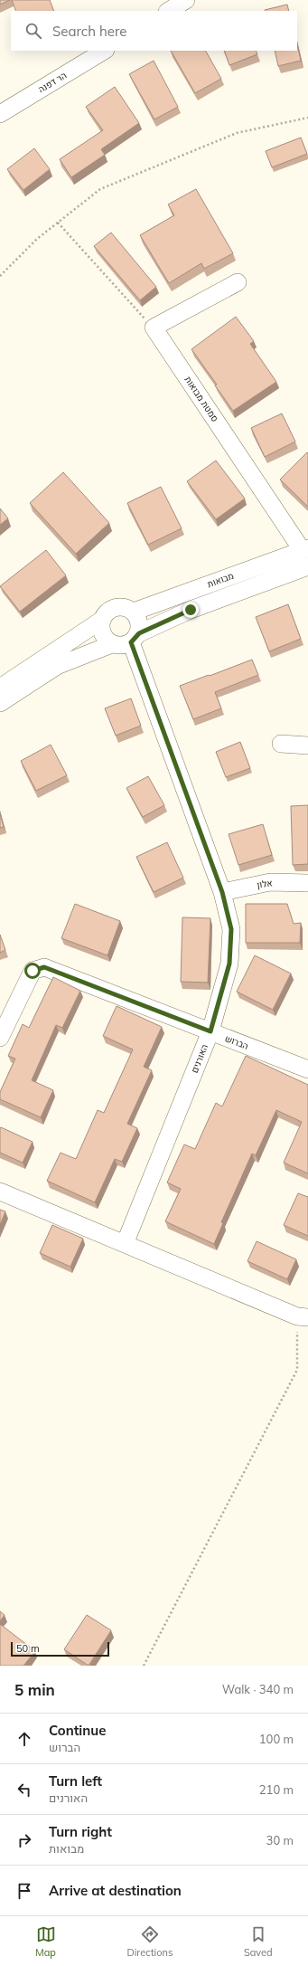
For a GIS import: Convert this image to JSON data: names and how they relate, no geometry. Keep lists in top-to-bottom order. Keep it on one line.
{"streets":{"street":["הר דפנה","סמטת מבואות","מבואות","אלון","הברוש","האורנים"]},"crossings":[["סמטת מבואות","מבואות"],["מבואות","האורנים"],["אלון","האורנים"],["הברוש","האורנים"]],"scale_bar":"50 m","page":{"search":"Search here","scale":"50 m","heading":["5 min","Walk · 340 m"],"list":[["Continue","הברוש","100 m"],["Turn left","האורנים","210 m"],["Turn right","מבואות","30 m"],"Arrive at destination"],"nav":["Map","Directions","Saved"]}}
